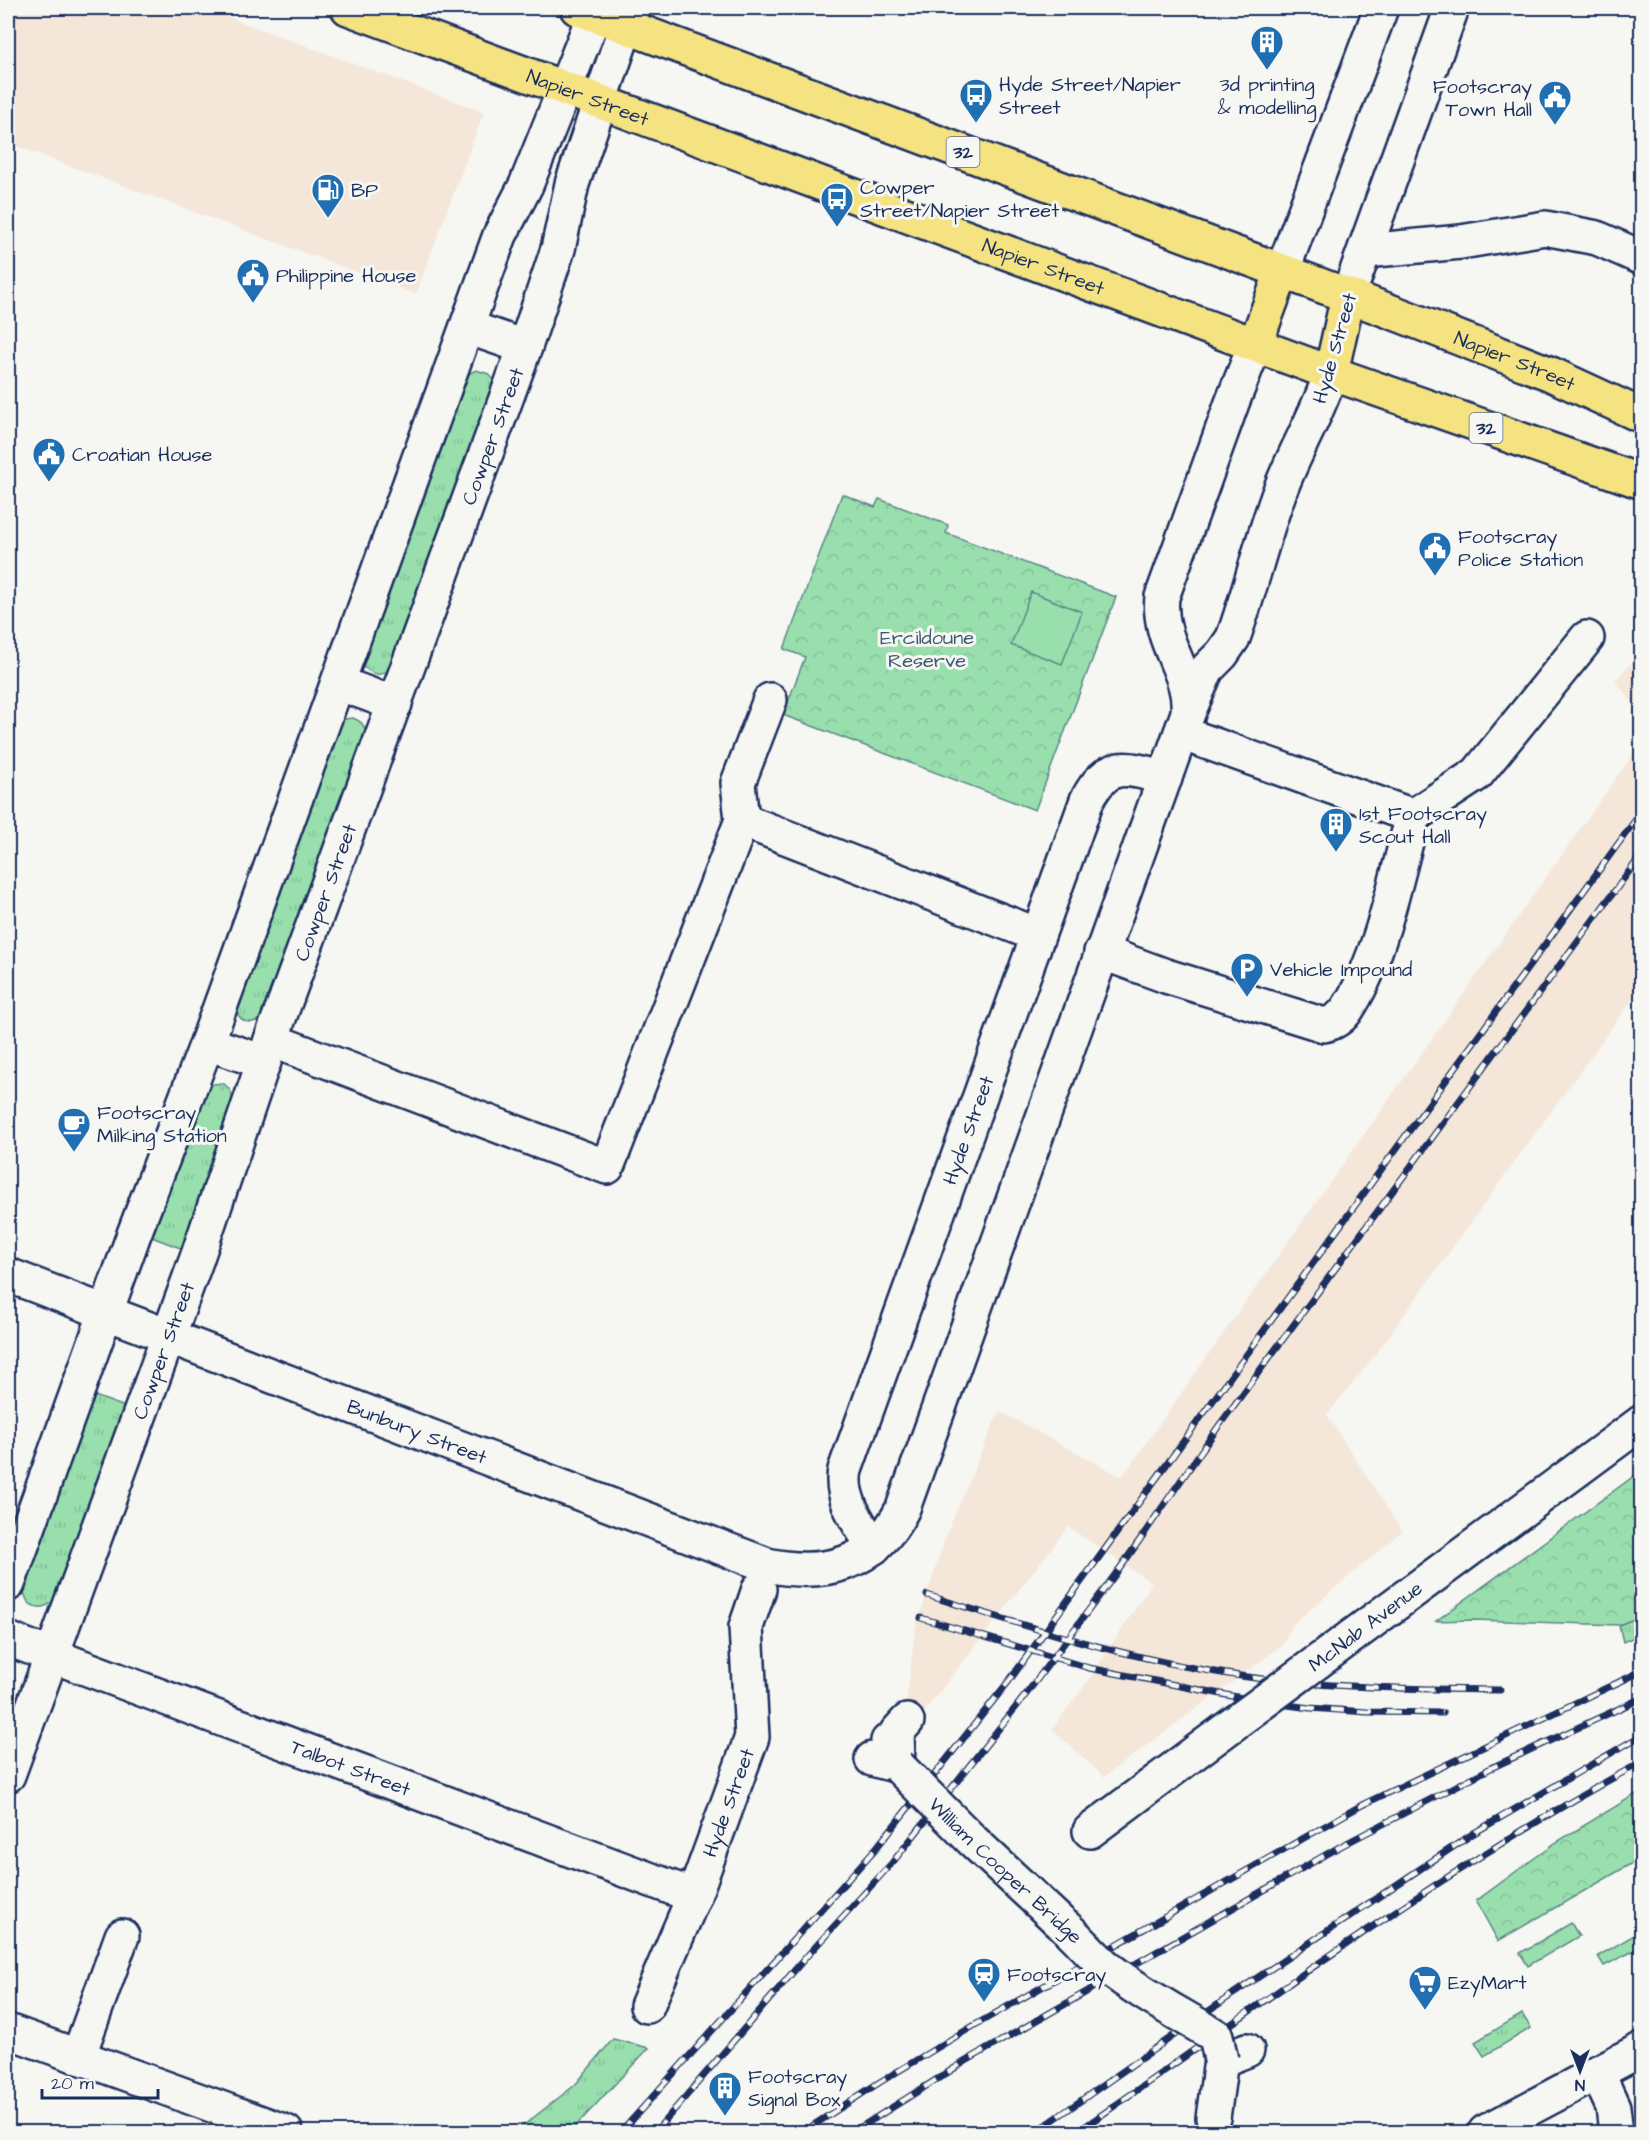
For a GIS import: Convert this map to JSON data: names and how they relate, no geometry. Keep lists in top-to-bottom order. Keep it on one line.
{"streets":{"main road":["Napier Street","32","Hyde Street"],"street":["Cowper Street","Bunbury Street","McNab Avenue","Talbot Street","William Cooper Bridge"]},"crossings":[["Napier Street","Hyde Street"],["Napier Street","Cowper Street"],["Hyde Street","Bunbury Street"],["Hyde Street","Talbot Street"],["Cowper Street","Bunbury Street"],["Cowper Street","Talbot Street"]],"parks":["Ercildoune Reserve"],"places":{"building":["3d printing & modelling","1st Footscray Scout Hall","Footscray Signal Box"],"bus stop":["Hyde Street/Napier Street","Cowper Street/Napier Street"],"public building":["Footscray Town Hall","Philippine House","Croatian House","Footscray Police Station"],"fuel station":["BP"],"parking":["Vehicle Impound"],"cafe":["Footscray Milking Station"],"station":["Footscray"],"supermarket":["EzyMart"]},"scale_bar":"20 m","north":"bottom"}
